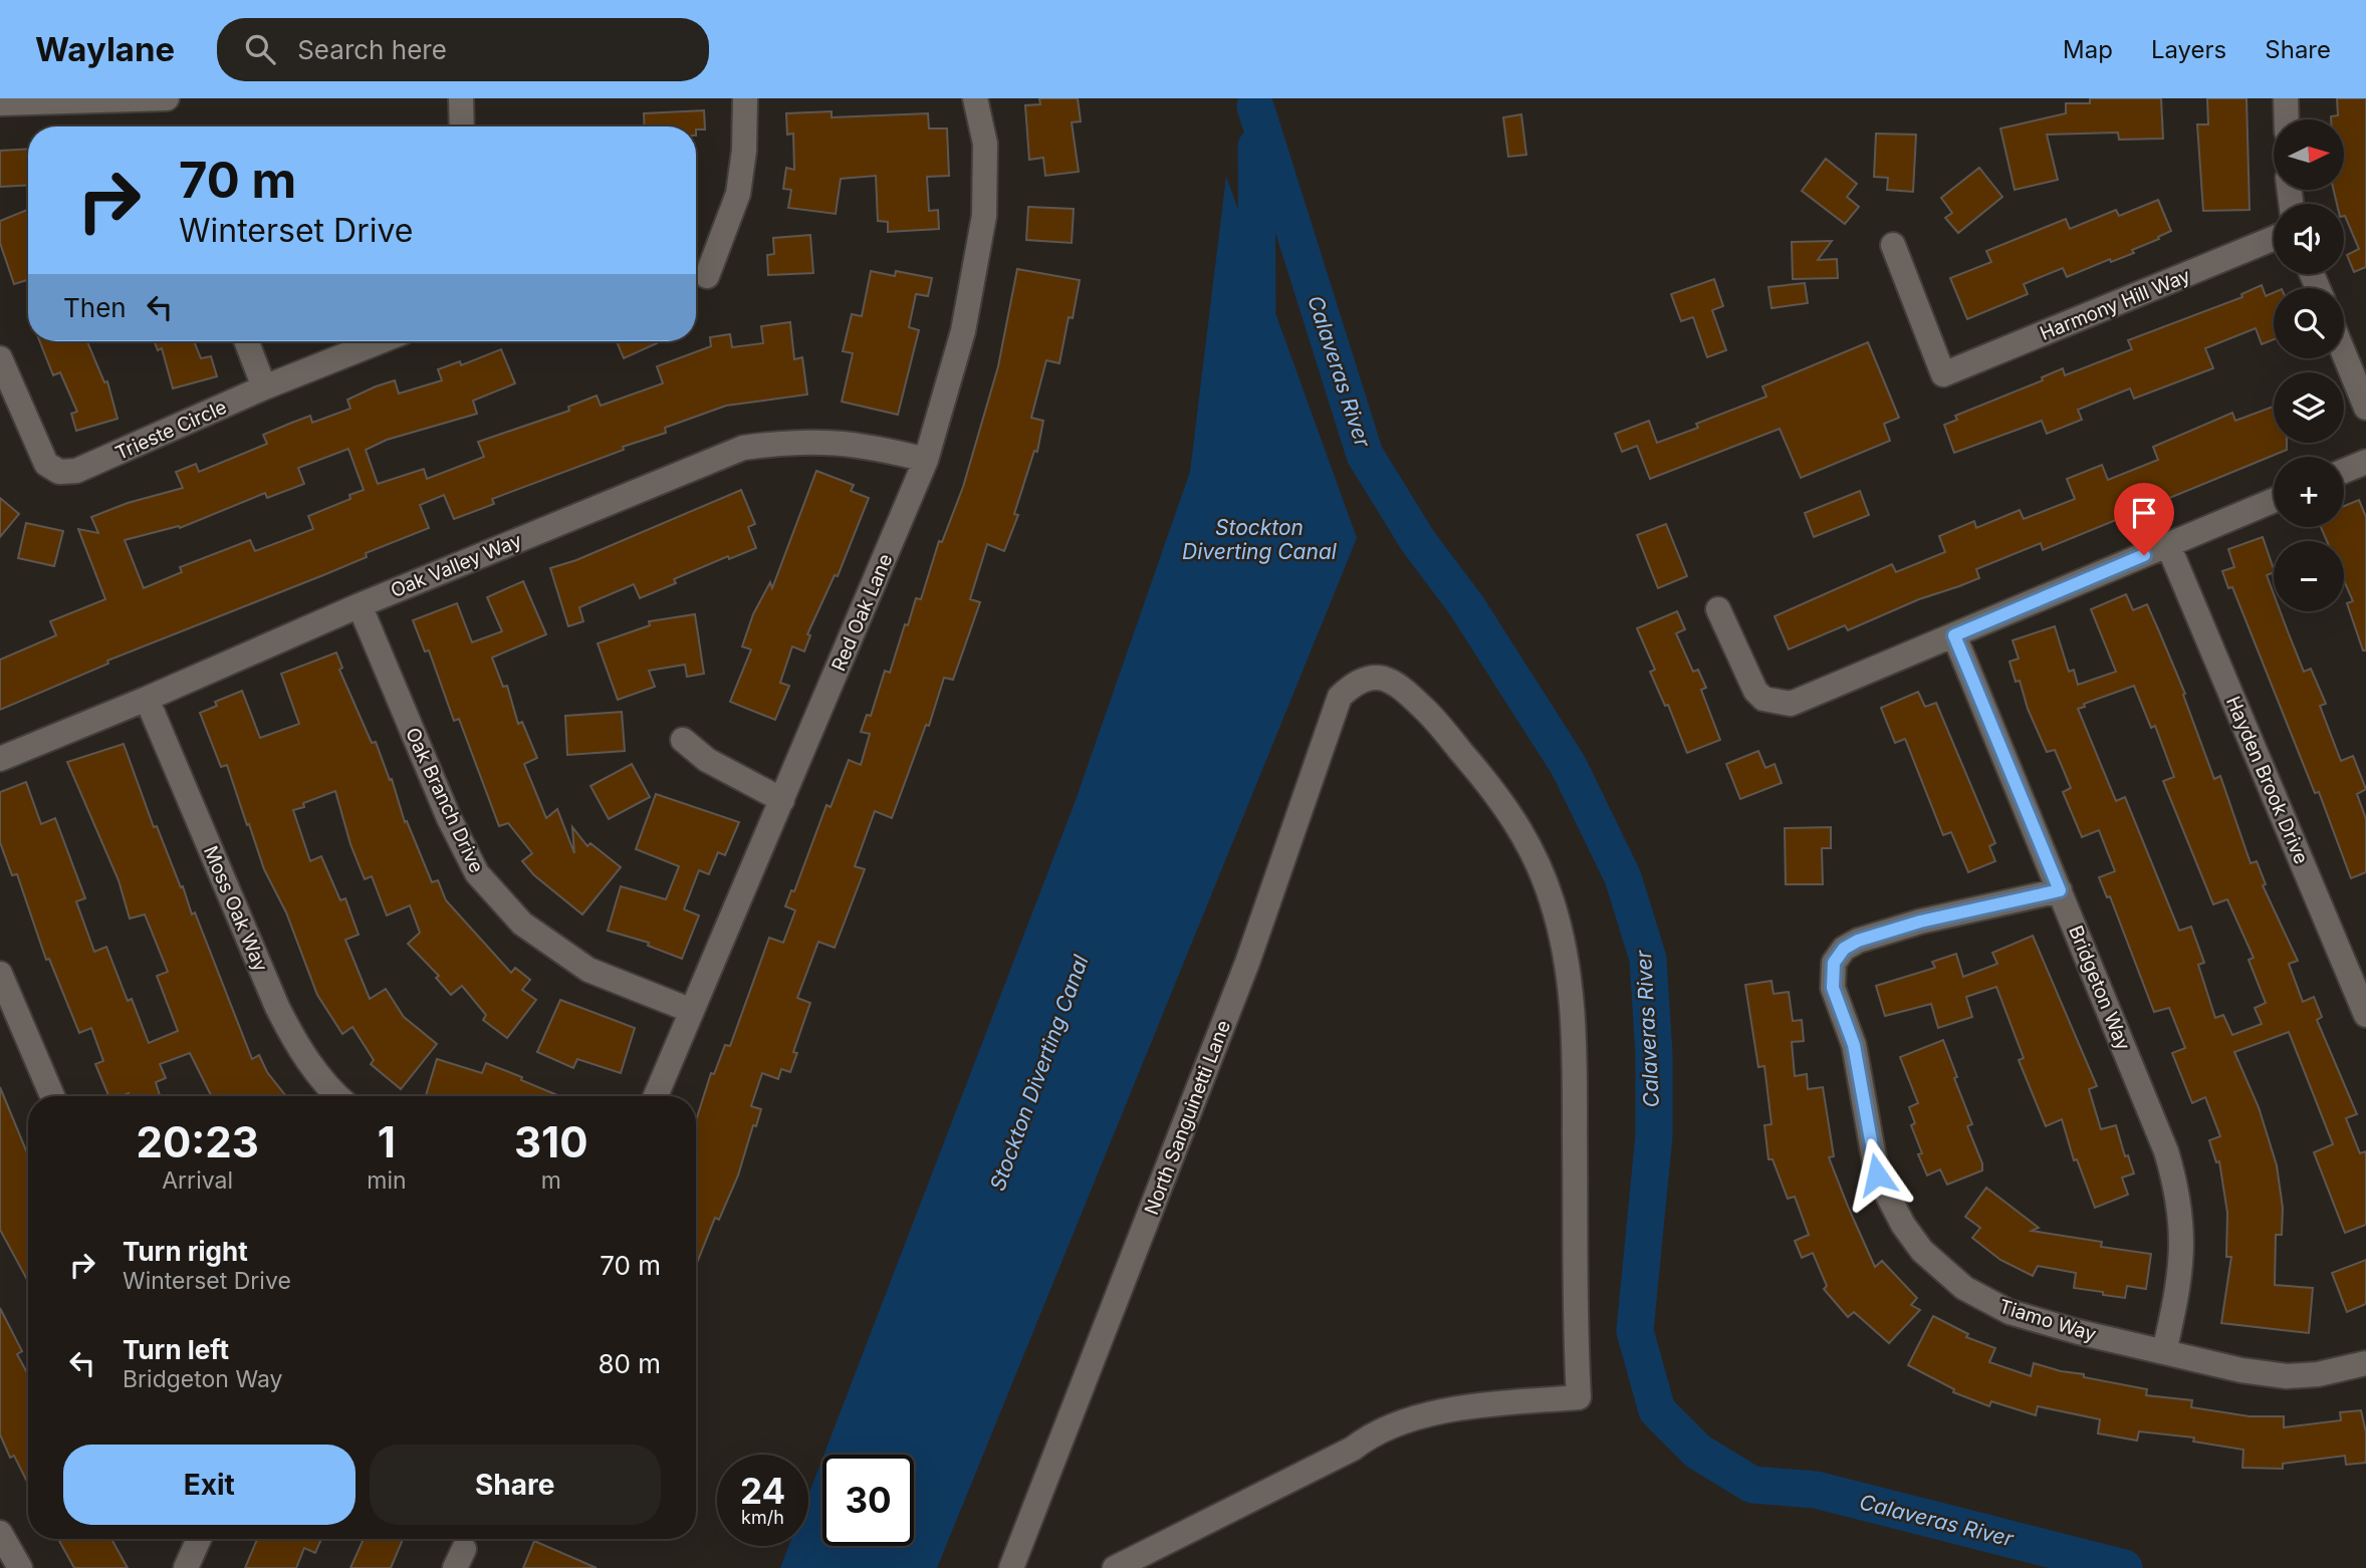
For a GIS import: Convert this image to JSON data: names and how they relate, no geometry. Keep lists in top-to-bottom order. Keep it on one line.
{"streets":{"street":["Harmony Hill Way","Trieste Circle","Oak Valley Way","Red Oak Lane","Hayden Brook Drive","Oak Branch Drive","Moss Oak Way","Bridgeton Way","North Sanguinetti Lane","Tiamo Way"]},"crossings":[["Oak Valley Way","Red Oak Lane"],["Oak Valley Way","Oak Branch Drive"],["Oak Valley Way","Moss Oak Way"],["Red Oak Lane","Oak Branch Drive"],["Bridgeton Way","Tiamo Way"]],"water":["Calaveras River","Stockton Diverting Canal"],"north":"right","page":{"header":"Waylane","search":"Search here","nav":["Map","Layers","Share"],"map_buttons":["+","−"],"turn":["70 m","Winterset Drive"],"then":"Then","eta":["20:23","Arrival","1","min","310","m"],"list":[{"name":"Turn right","note":"Winterset Drive","value":"70 m"},{"name":"Turn left","note":"Bridgeton Way","value":"80 m"}],"buttons":["Exit","Share"],"speed":"24 km/h","limit":"30"}}
